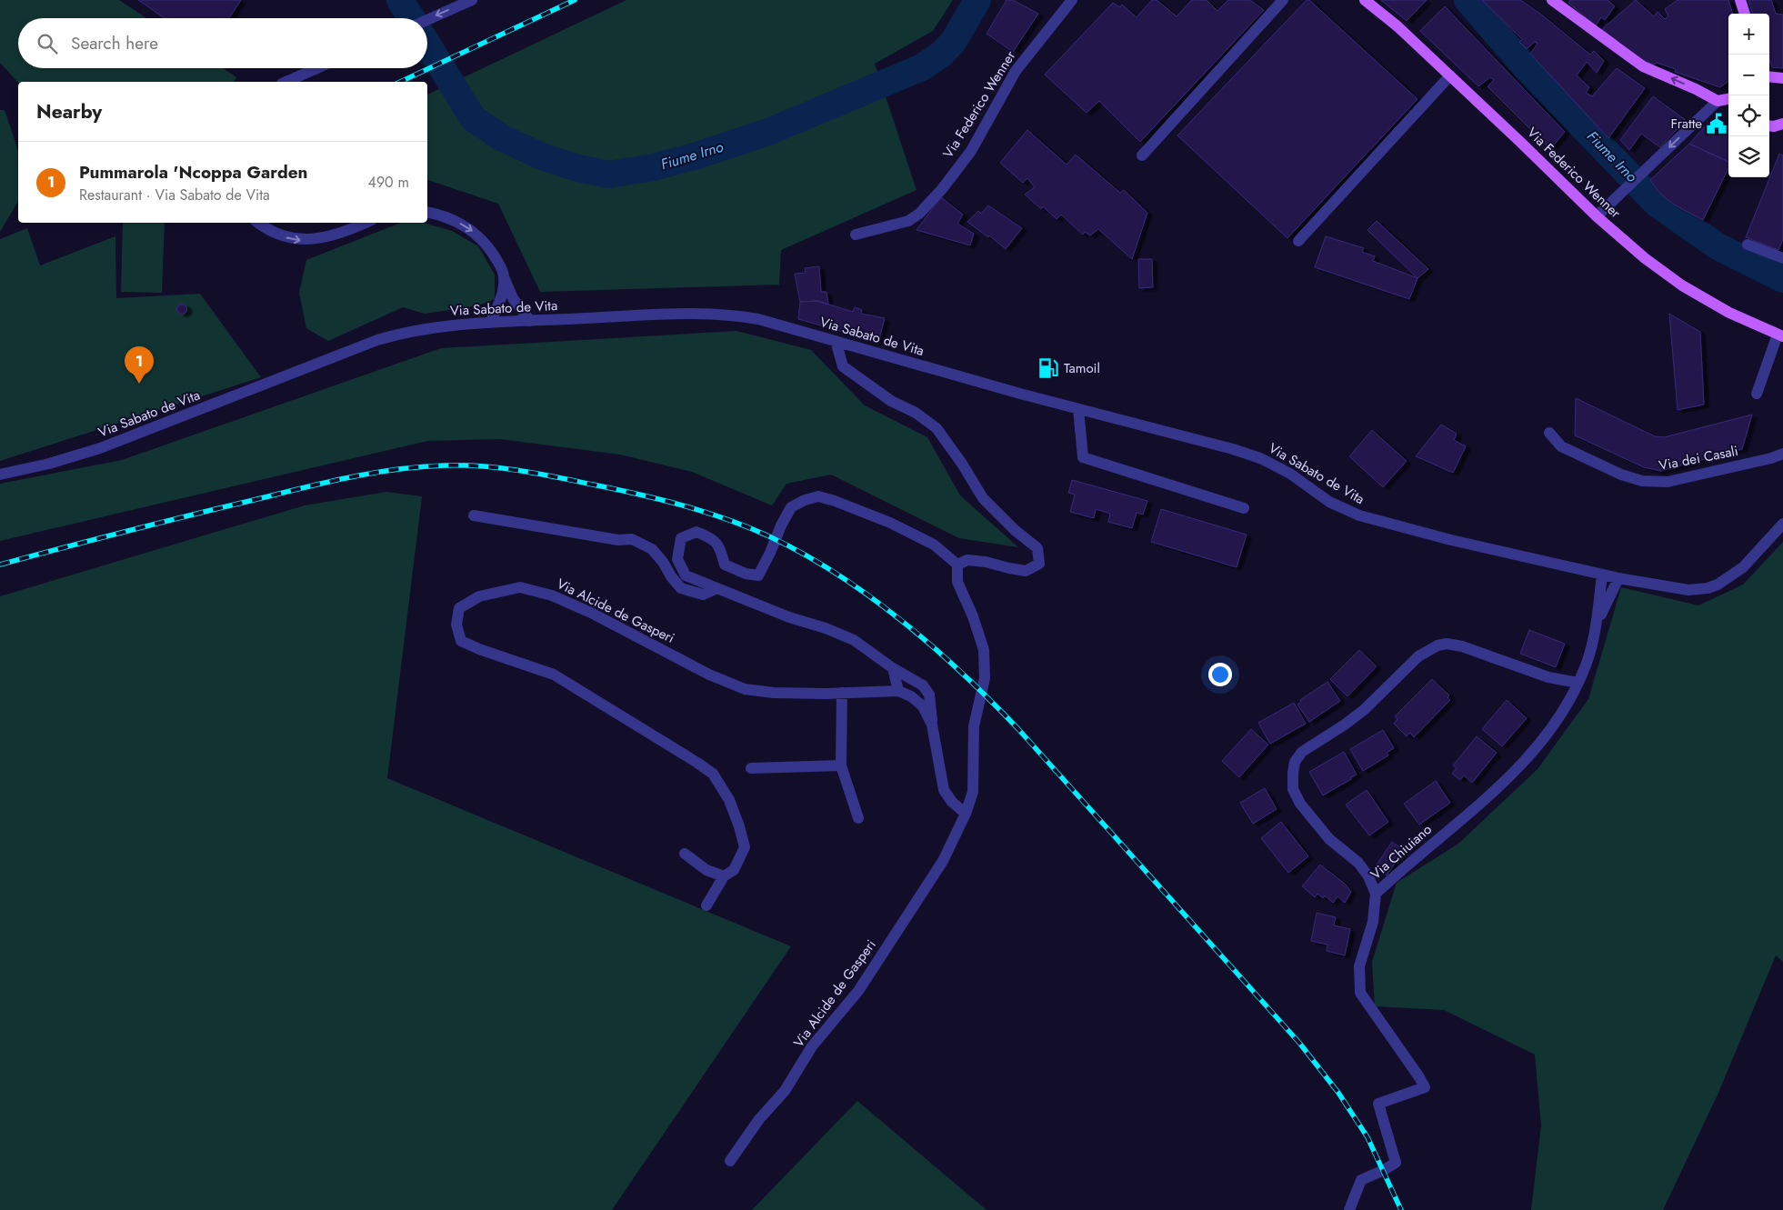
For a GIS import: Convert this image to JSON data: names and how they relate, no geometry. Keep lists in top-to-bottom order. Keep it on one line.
{"streets":{"main road":["Via Federico Wenner"],"street":["Via Sabato de Vita","Via dei Casali","Via Alcide de Gasperi","Via Chiuiano"]},"crossings":[["Via Sabato de Vita","Via Chiuiano"]],"water":["Fiume Irno"],"places":{"public building":["Fratte"],"fuel station":["Tamoil"]},"page":{"map_buttons":["+","−"],"search":"Search here","heading":"Nearby","list":[{"mark":"1","name":"Pummarola 'Ncoppa Garden","note":"Restaurant · Via Sabato de Vita","value":"490 m"}],"pins":"1"}}
